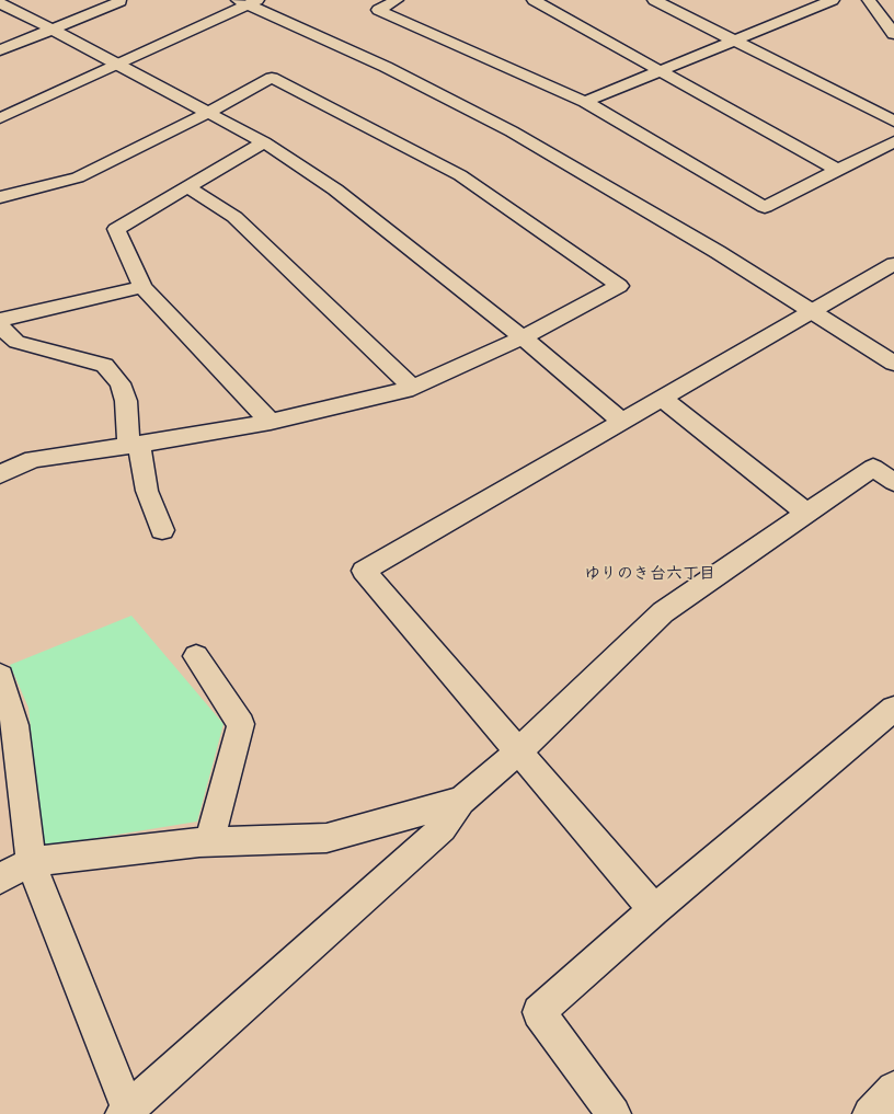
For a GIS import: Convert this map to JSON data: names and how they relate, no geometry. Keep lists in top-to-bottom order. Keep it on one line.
{"districts":["ゆりのき台六丁目"]}
